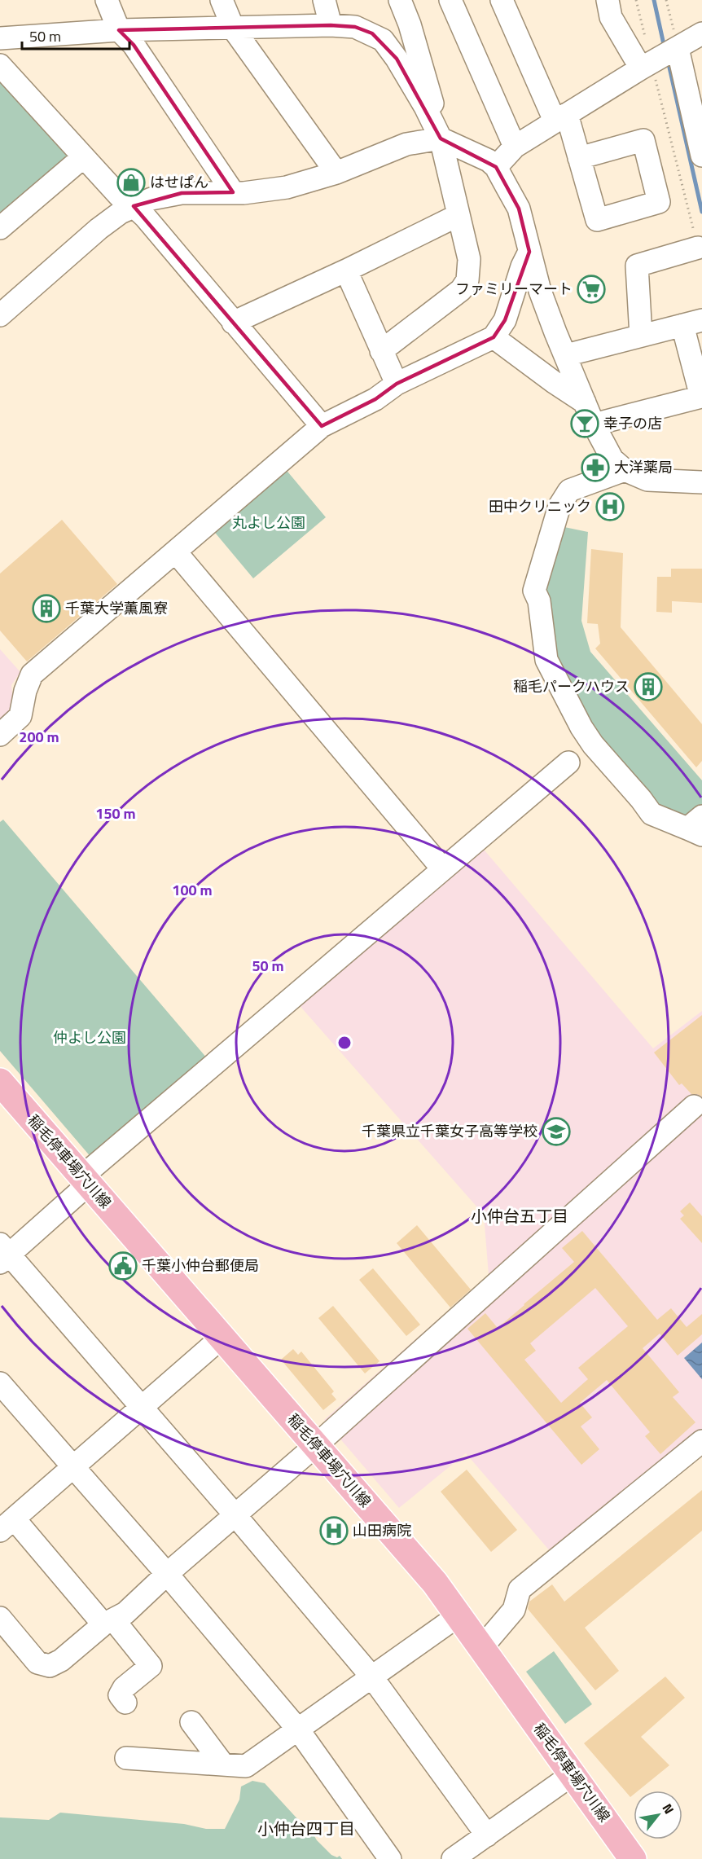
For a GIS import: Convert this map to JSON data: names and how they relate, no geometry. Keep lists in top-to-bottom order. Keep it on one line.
{"streets":{"main road":["稲毛停車場穴川線"]},"districts":["小仲台五丁目","小仲台四丁目"],"parks":["丸よし公園","仲よし公園"],"places":{"shop":["はせぱん"],"supermarket":["ファミリーマート"],"bar":["幸子の店"],"pharmacy":["大洋薬局"],"hospital":["田中クリニック","山田病院"],"building":["千葉大学薫風寮","稲毛パークハウス"],"school or university":["千葉県立千葉女子高等学校"],"public building":["千葉小仲台郵便局"]},"scale_bar":"50 m","north":"top right","rings":["200 m","150 m","100 m","50 m"]}
